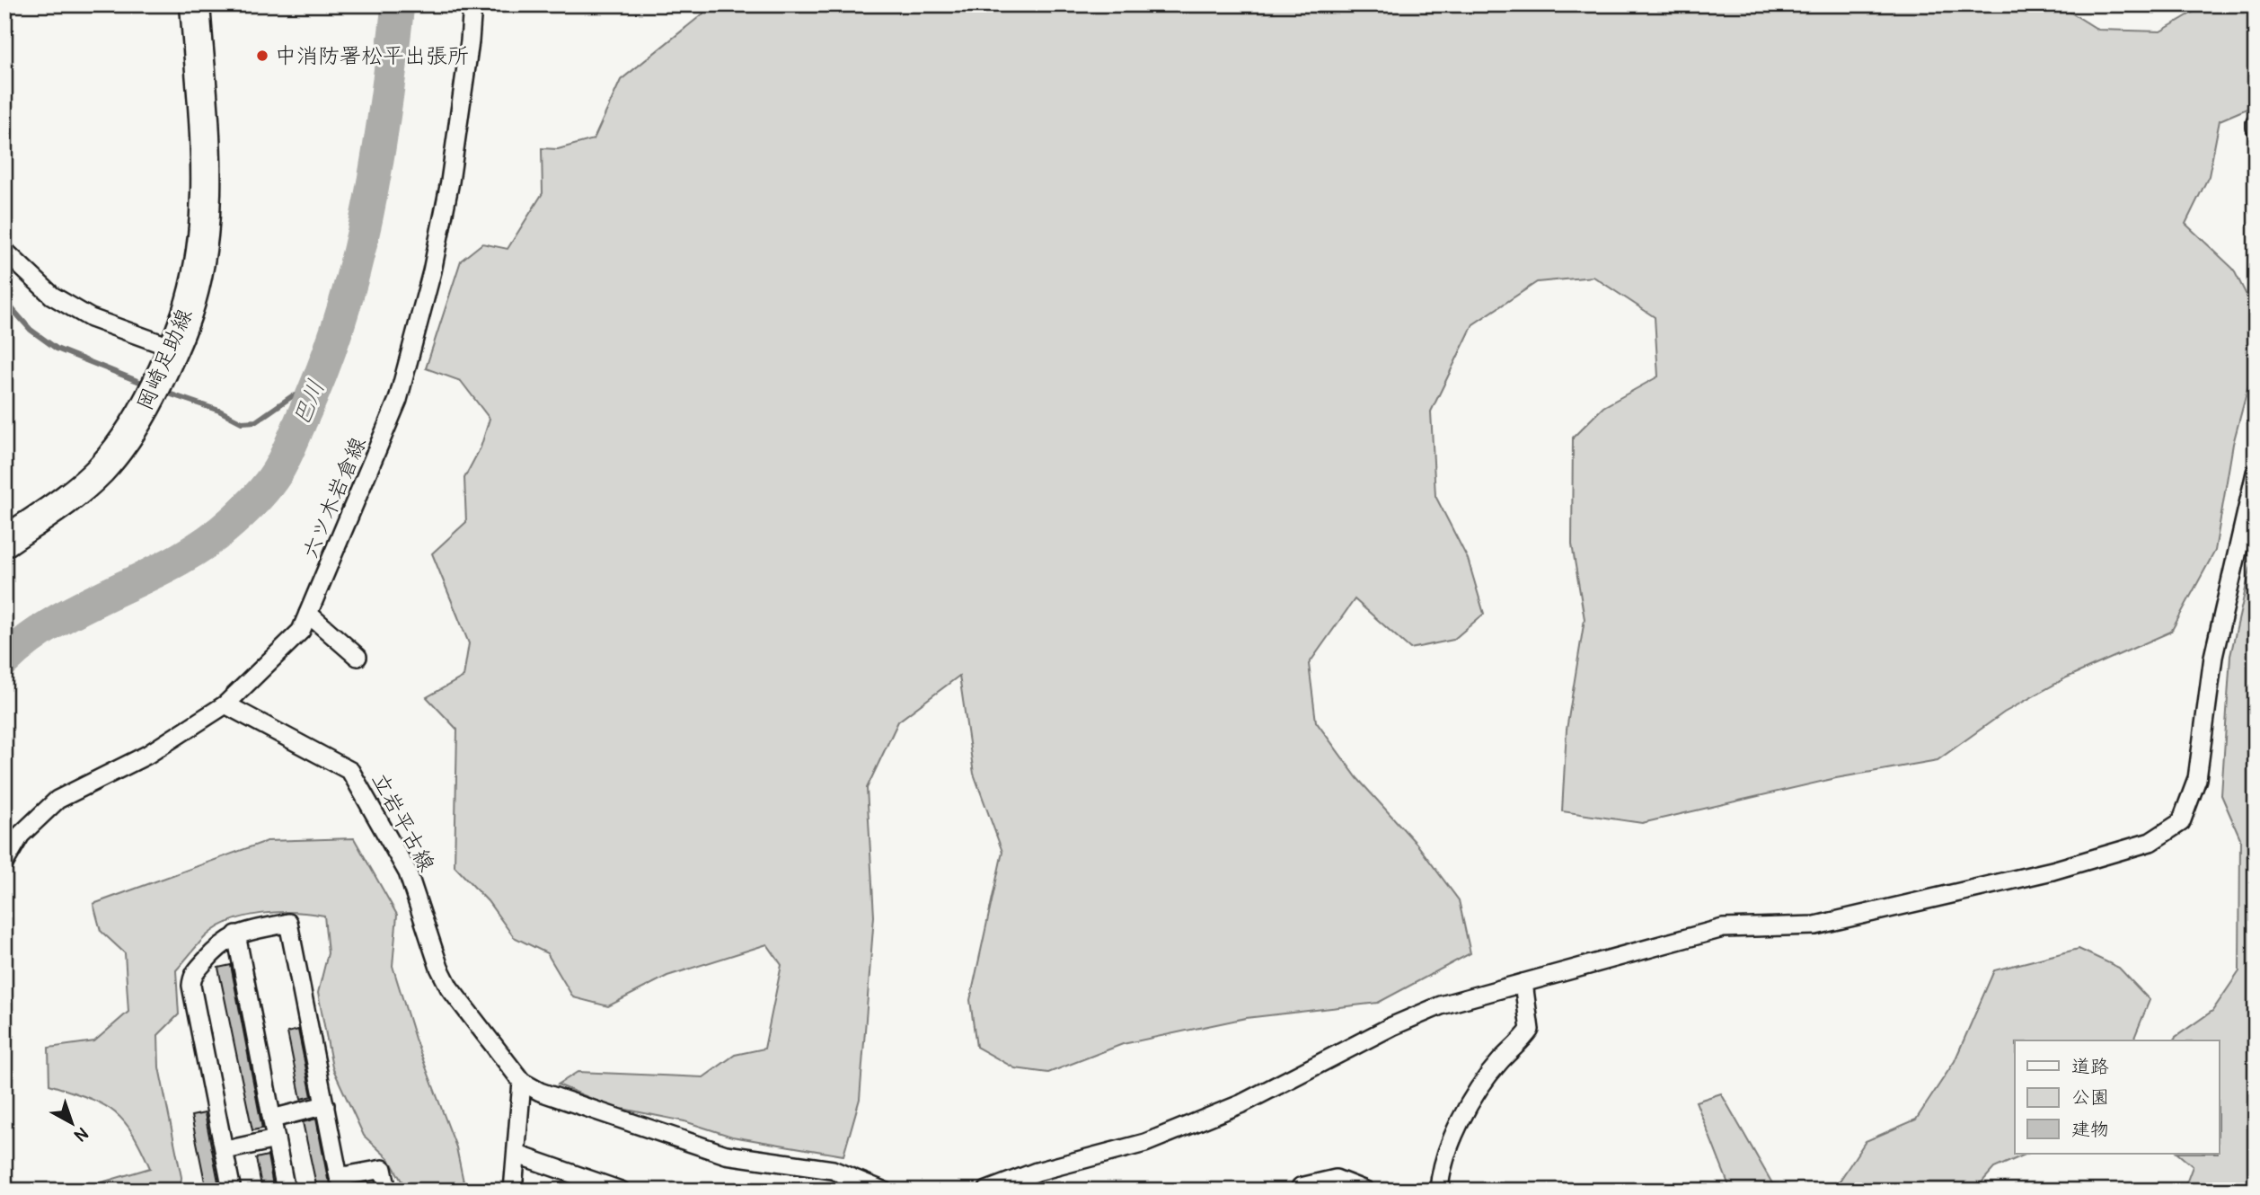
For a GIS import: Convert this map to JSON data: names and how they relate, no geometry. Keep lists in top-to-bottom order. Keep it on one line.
{"streets":{"main road":["岡崎足助線"],"street":["六ツ木岩倉線","立岩平古線"]},"crossings":[["六ツ木岩倉線","立岩平古線"]],"water":["巴川"],"places":["中消防署松平出張所"],"legend":["道路","公園","建物"],"north":"bottom right"}
